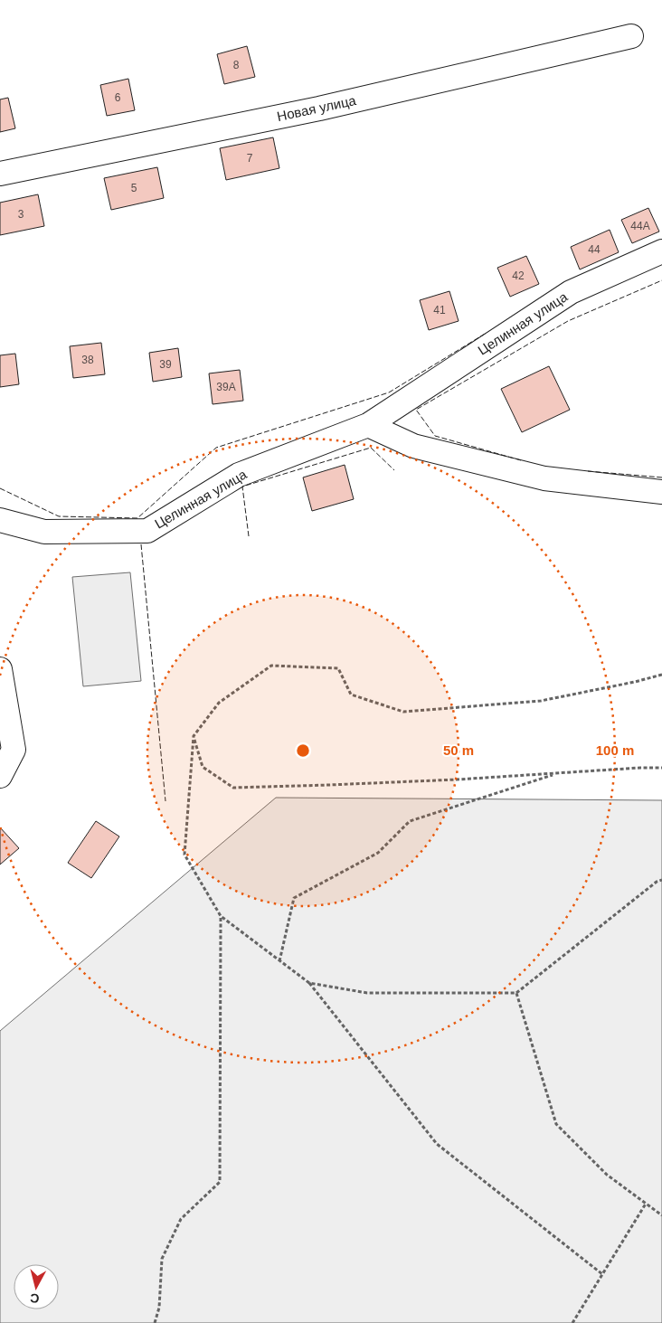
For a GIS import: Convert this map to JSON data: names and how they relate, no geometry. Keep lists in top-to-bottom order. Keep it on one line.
{"streets":{"street":["Новая улица","Целинная улица"]},"house_numbers":["8","6","7","5","3","44А","44","42","41","38","39","39А"],"north":"bottom","rings":["50 m","100 m"]}
